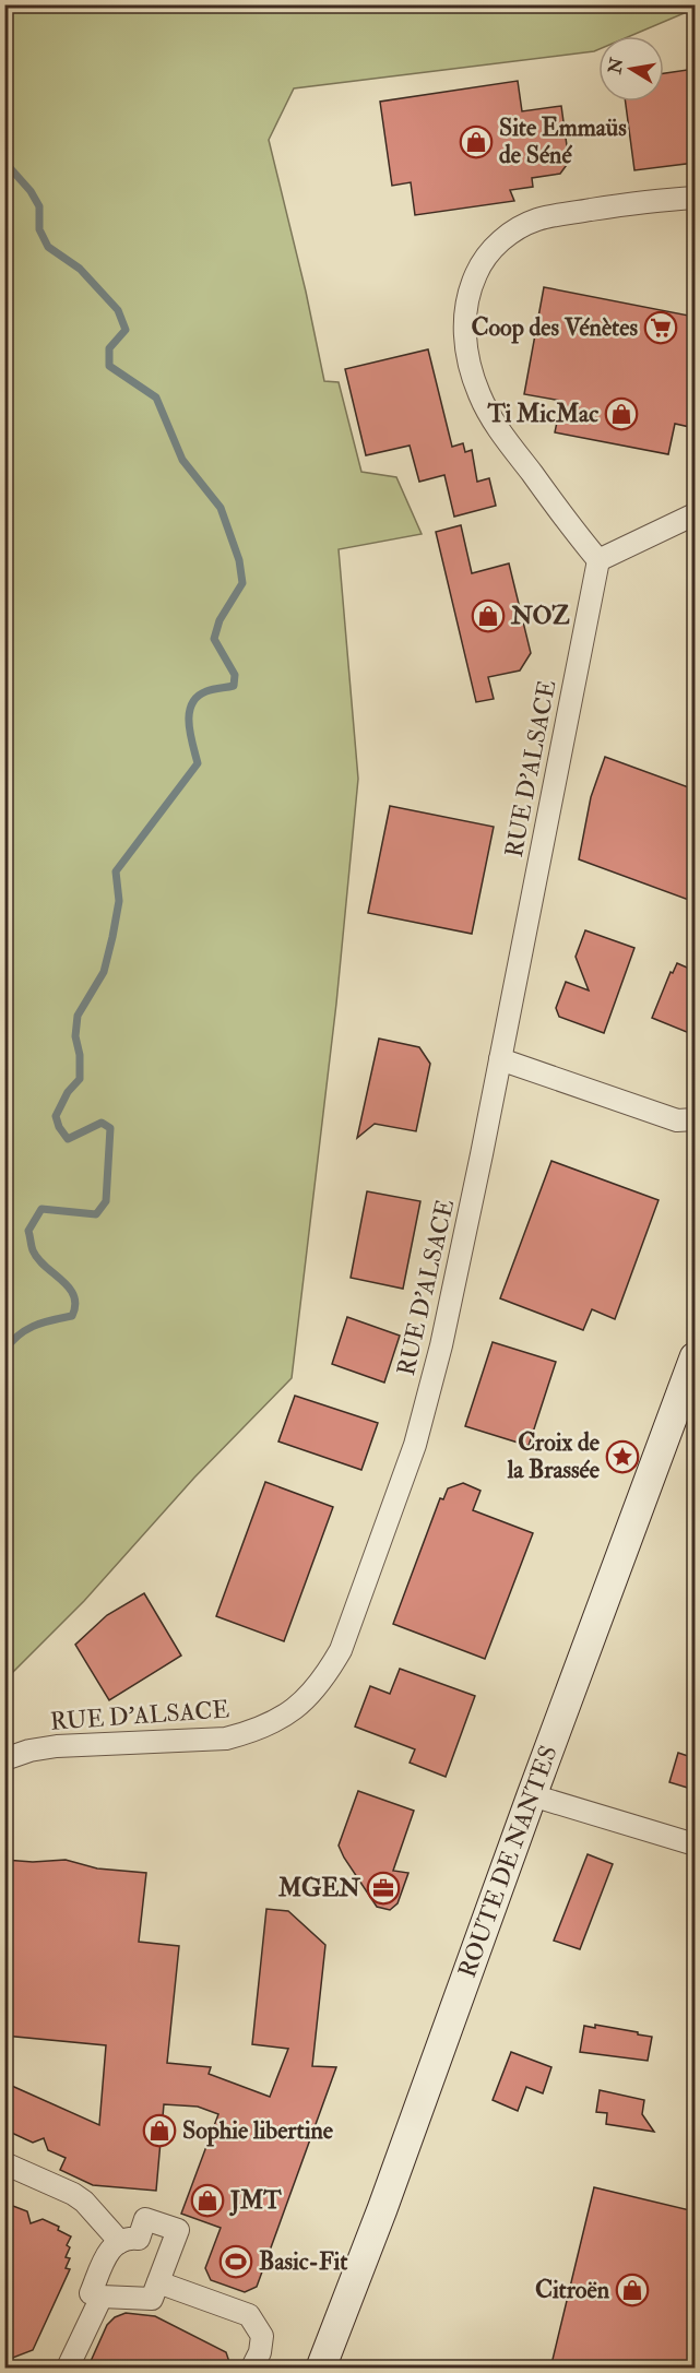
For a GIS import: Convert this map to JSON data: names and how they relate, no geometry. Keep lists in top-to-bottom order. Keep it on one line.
{"streets":{"main road":["ROUTE DE NANTES"],"street":["RUE D'ALSACE"]},"places":{"shop":["Site Emmaüs de Séné","Ti MicMac","NOZ","Sophie libertine","JMT","Citroën"],"supermarket":["Coop des Vénètes"],"place":["Croix de la Brassée"],"office":["MGEN"],"sports":["Basic-Fit"]},"north":"left"}
